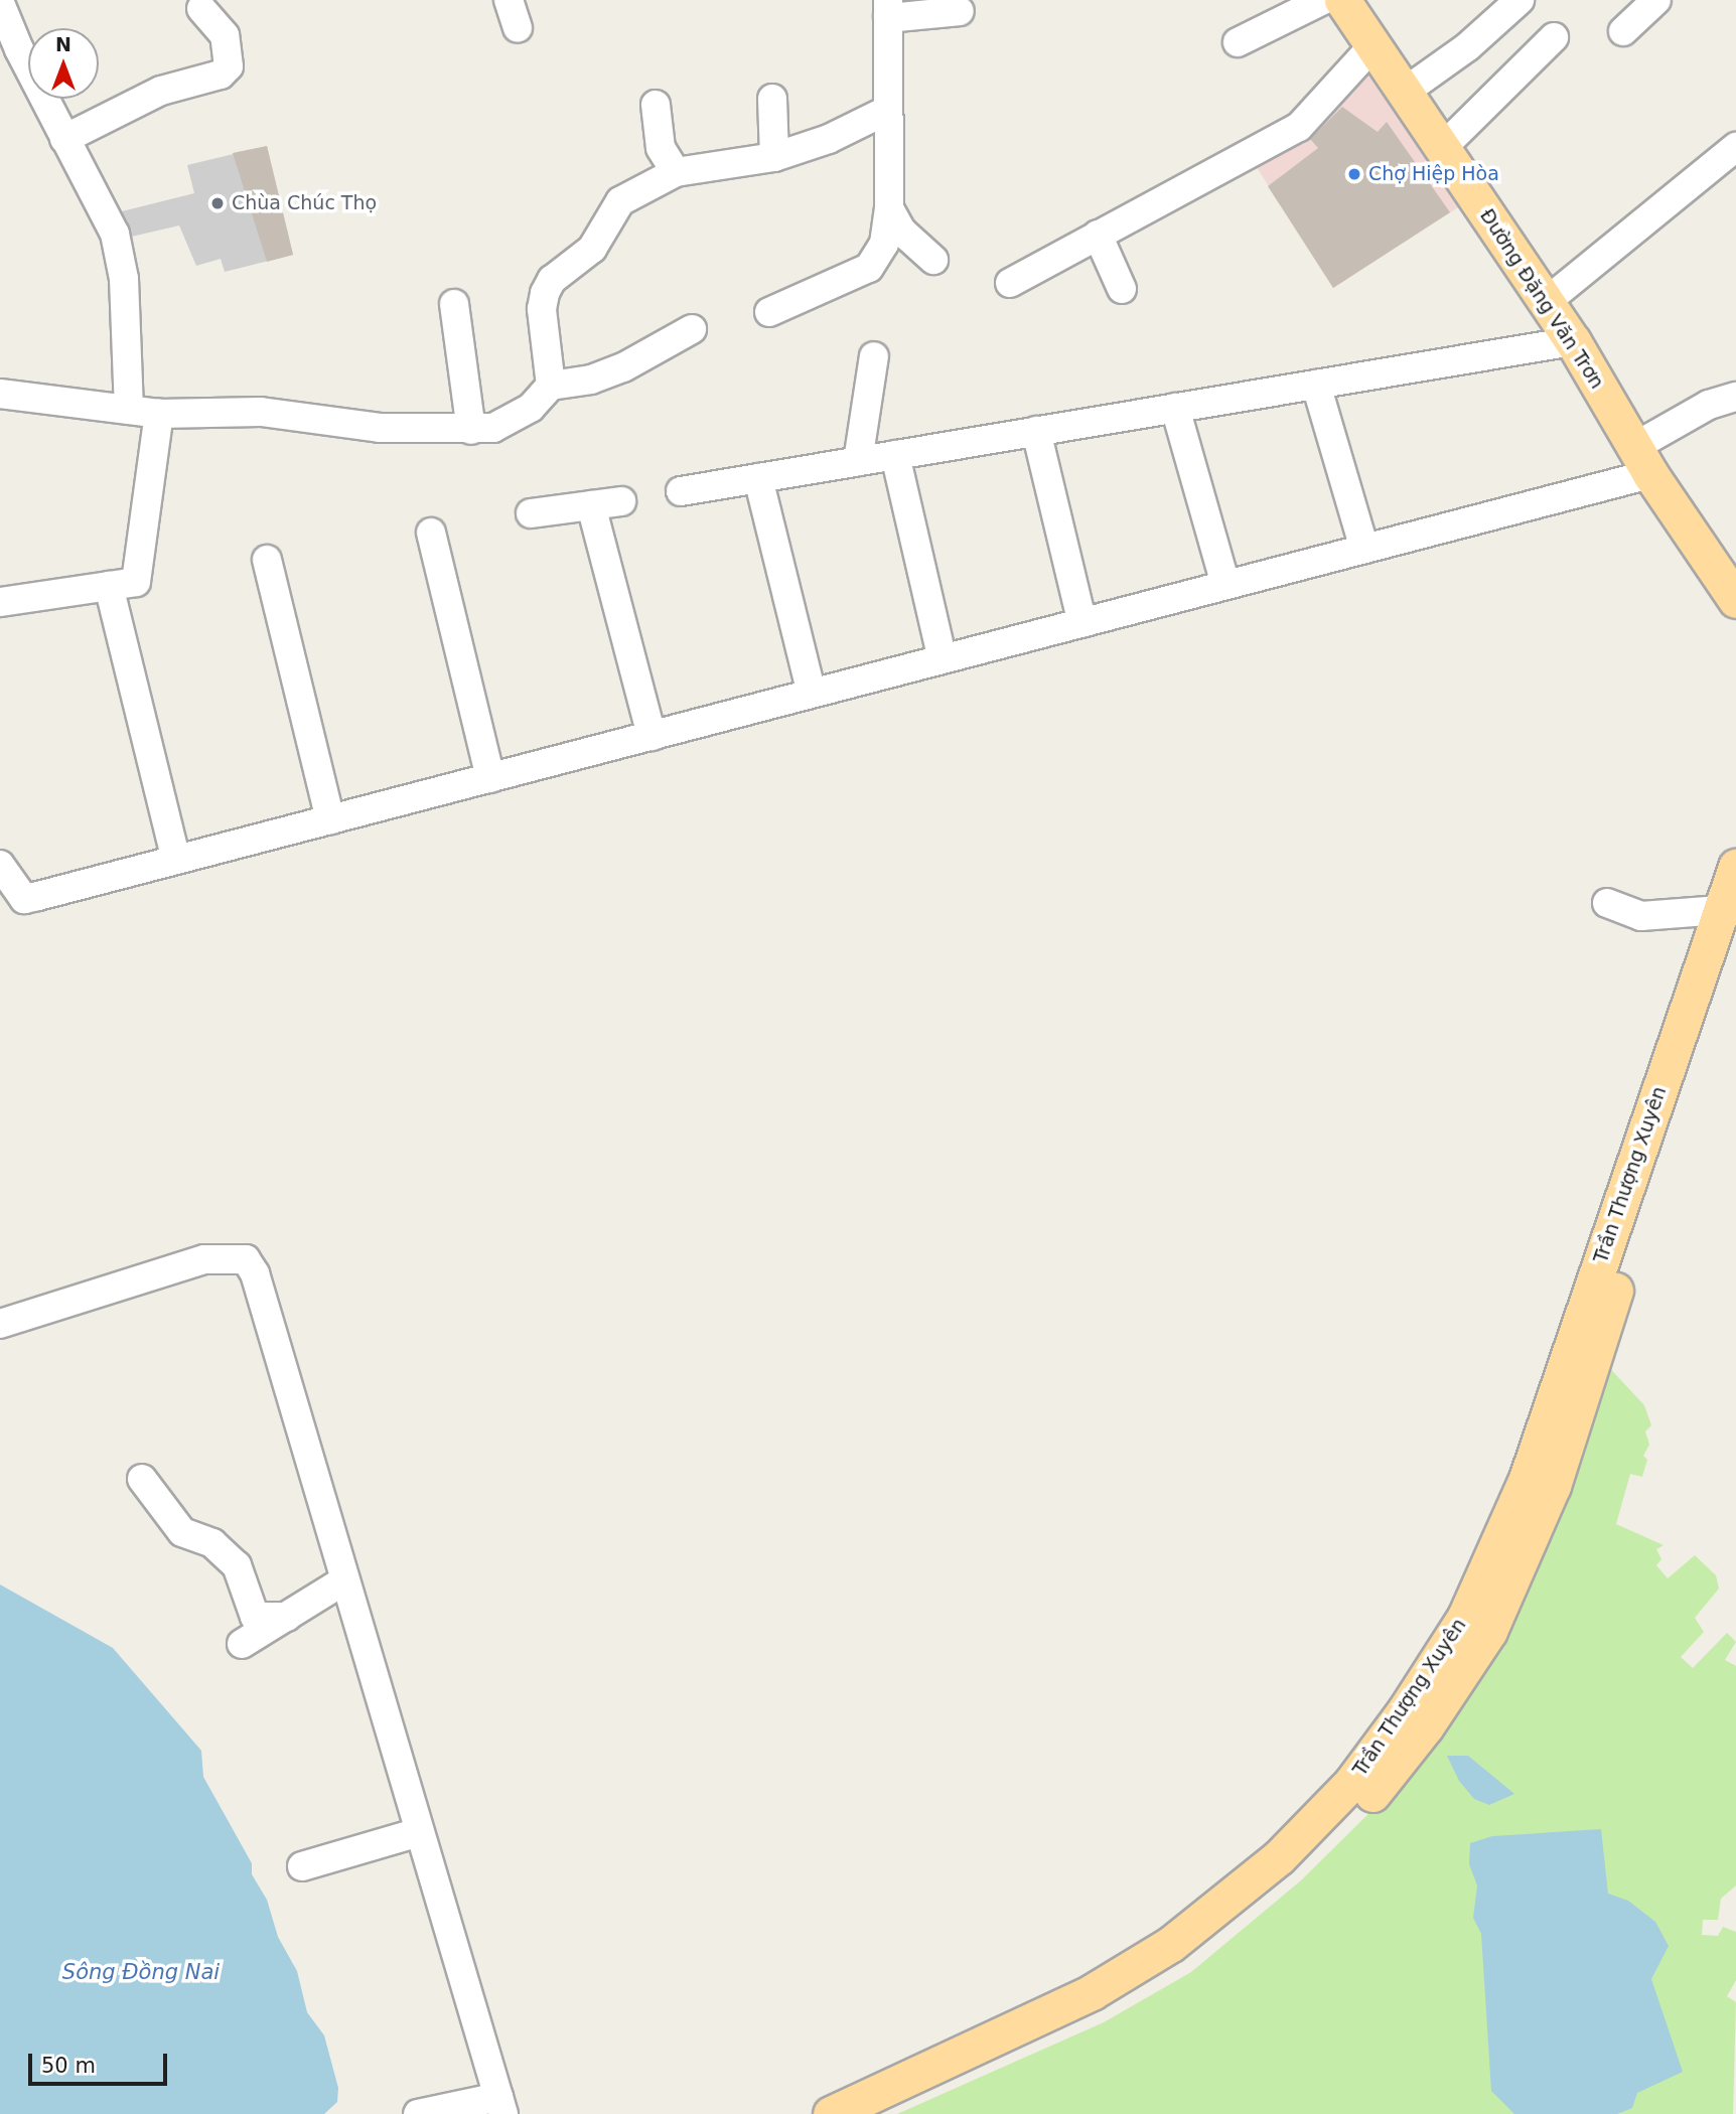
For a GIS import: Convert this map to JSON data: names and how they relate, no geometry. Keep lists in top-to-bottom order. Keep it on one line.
{"streets":{"main road":["Đường Đặng Văn Trơn","Trần Thượng Xuyên"]},"water":["Sông Đồng Nai"],"places":["Chợ Hiệp Hòa","Chùa Chúc Thọ"],"scale_bar":"50 m","north":"top"}
